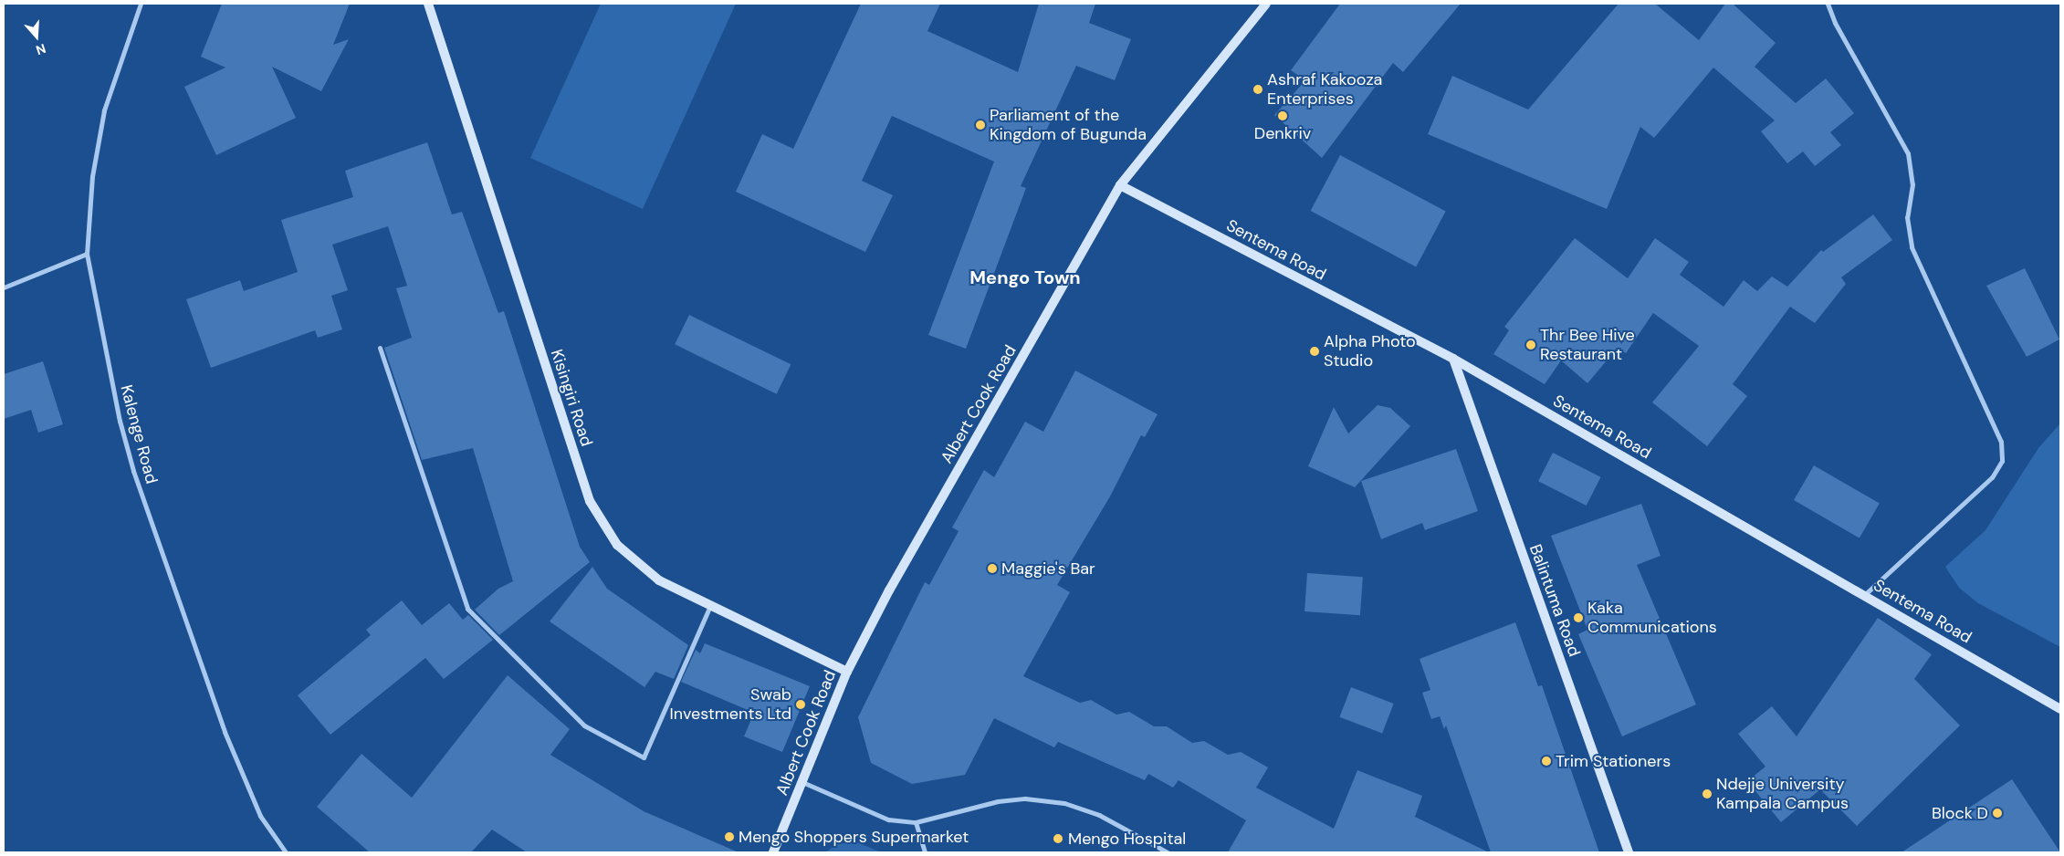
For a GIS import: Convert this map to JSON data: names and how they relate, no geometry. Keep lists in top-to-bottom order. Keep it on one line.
{"streets":{"main road":["Sentema Road","Kisingiri Road","Albert Cook Road","Balintuma Road"],"street":["Kalenge Road"]},"crossings":[["Sentema Road","Albert Cook Road"],["Sentema Road","Balintuma Road"],["Kisingiri Road","Albert Cook Road"]],"districts":["Mengo Town"],"places":["Ashraf Kakooza Enterprises","Denkriv","Parliament of the Kingdom of Bugunda","Thr Bee Hive Restaurant","Alpha Photo Studio","Maggie's Bar","Kaka Communications","Swab Investments Ltd","Trim Stationers","Ndejje University Kampala Campus","Block D","Mengo Shoppers Supermarket","Mengo Hospital"],"north":"bottom"}
